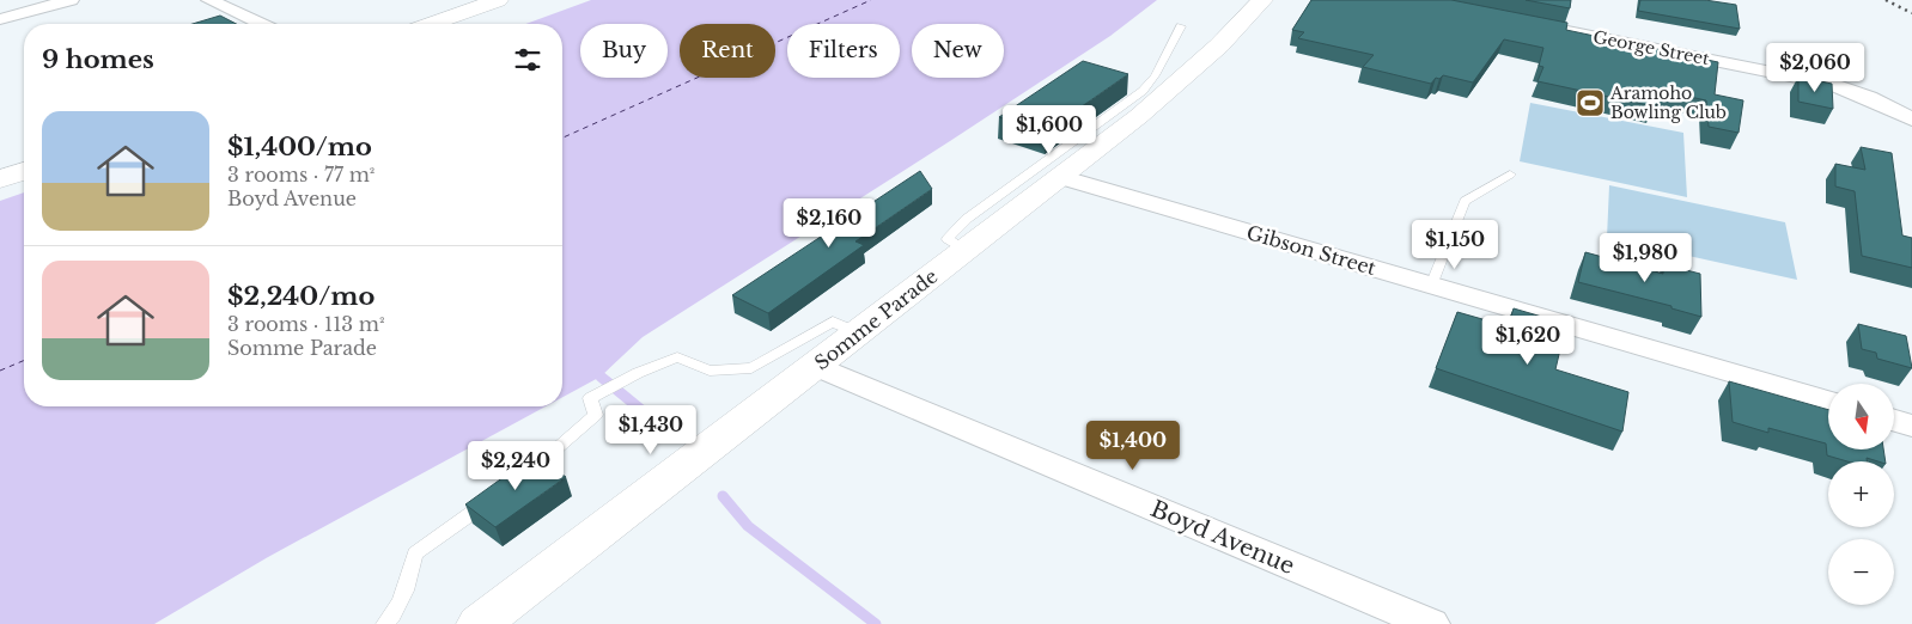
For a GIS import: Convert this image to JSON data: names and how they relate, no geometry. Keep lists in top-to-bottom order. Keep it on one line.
{"streets":{"main road":["Somme Parade"],"street":["George Street","Gibson Street","Boyd Avenue"]},"crossings":[["Gibson Street","Somme Parade"],["Somme Parade","Boyd Avenue"]],"places":{"sports":["Aramoho Bowling Club"]},"north":"bottom","page":{"chip":["Buy","Rent","Filters","New"],"heading":"9 homes","price":["$2,060","$1,600","$2,160","$1,150","$1,980","$1,620","$1,430","$1,400","$2,240"],"list":[{"name":"$1,400/mo","note":"3 rooms · 77 m² · Boyd Avenue"},{"name":"$2,240/mo","note":"3 rooms · 113 m² · Somme Parade"}],"map_buttons":["+","−"]}}
